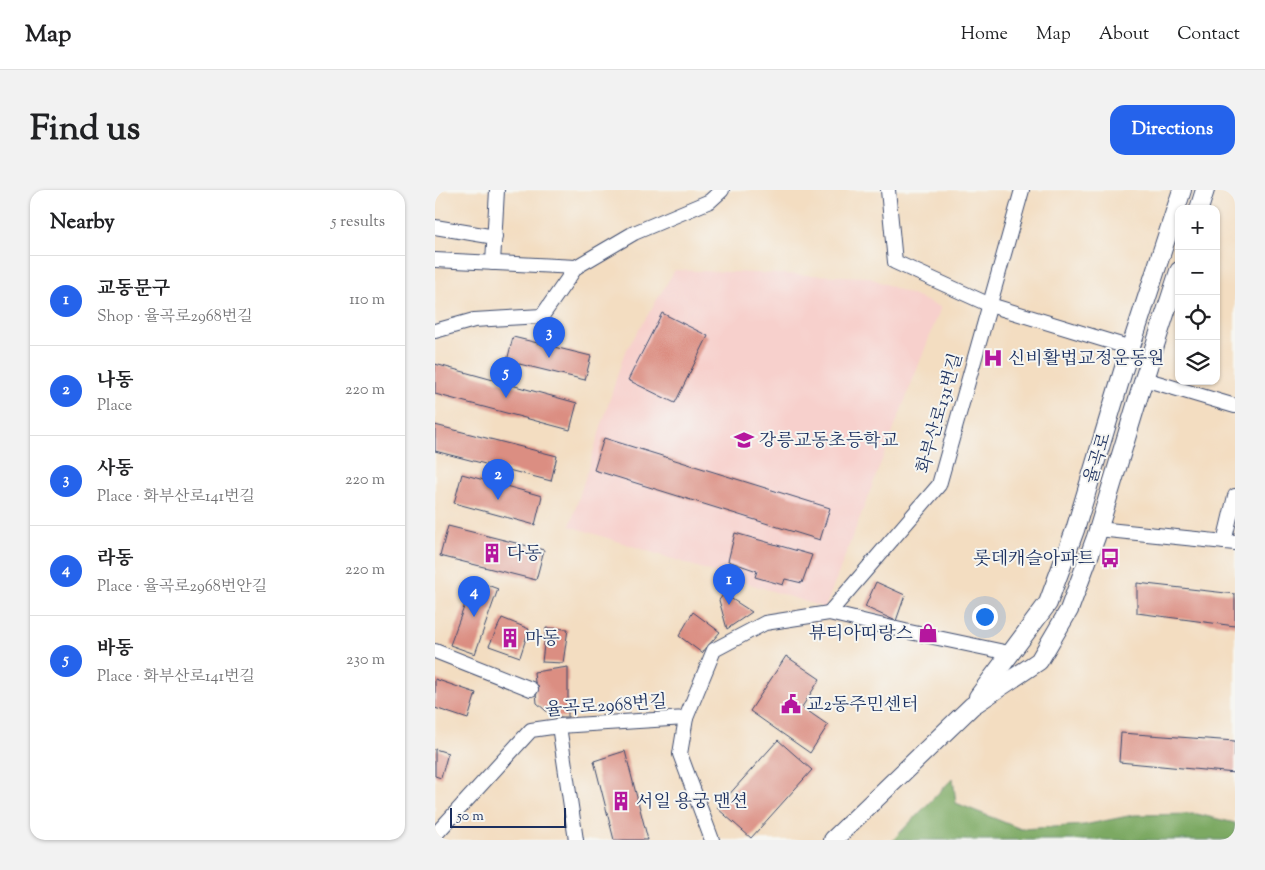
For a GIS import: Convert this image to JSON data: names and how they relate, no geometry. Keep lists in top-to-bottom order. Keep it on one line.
{"streets":{"street":["화부산로131번길","율곡로","율곡로2968번길"]},"crossings":[["화부산로131번길","율곡로2968번길"],["율곡로","율곡로2968번길"]],"places":{"hospital":["신비활법교정운동원"],"school or university":["강릉교동초등학교"],"building":["다동","마동","서일 용궁 맨션"],"bus stop":["롯데캐슬아파트"],"shop":["뷰티아띠랑스"],"public building":["교2동주민센터"]},"scale_bar":"50 m","page":{"header":"Map","nav":["Home","Map","About","Contact"],"title":"Find us","buttons":"Directions","heading":["Nearby","5 results"],"map_buttons":["+","−"],"list":[{"mark":"1","name":"교동문구","note":"Shop · 율곡로2968번길","value":"110 m"},{"mark":"2","name":"나동","note":"Place","value":"220 m"},{"mark":"3","name":"사동","note":"Place · 화부산로141번길","value":"220 m"},{"mark":"4","name":"라동","note":"Place · 율곡로2968번안길","value":"220 m"},{"mark":"5","name":"바동","note":"Place · 화부산로141번길","value":"230 m"}],"pins":["3","5","2","1","4"],"scale":"50 m"}}
